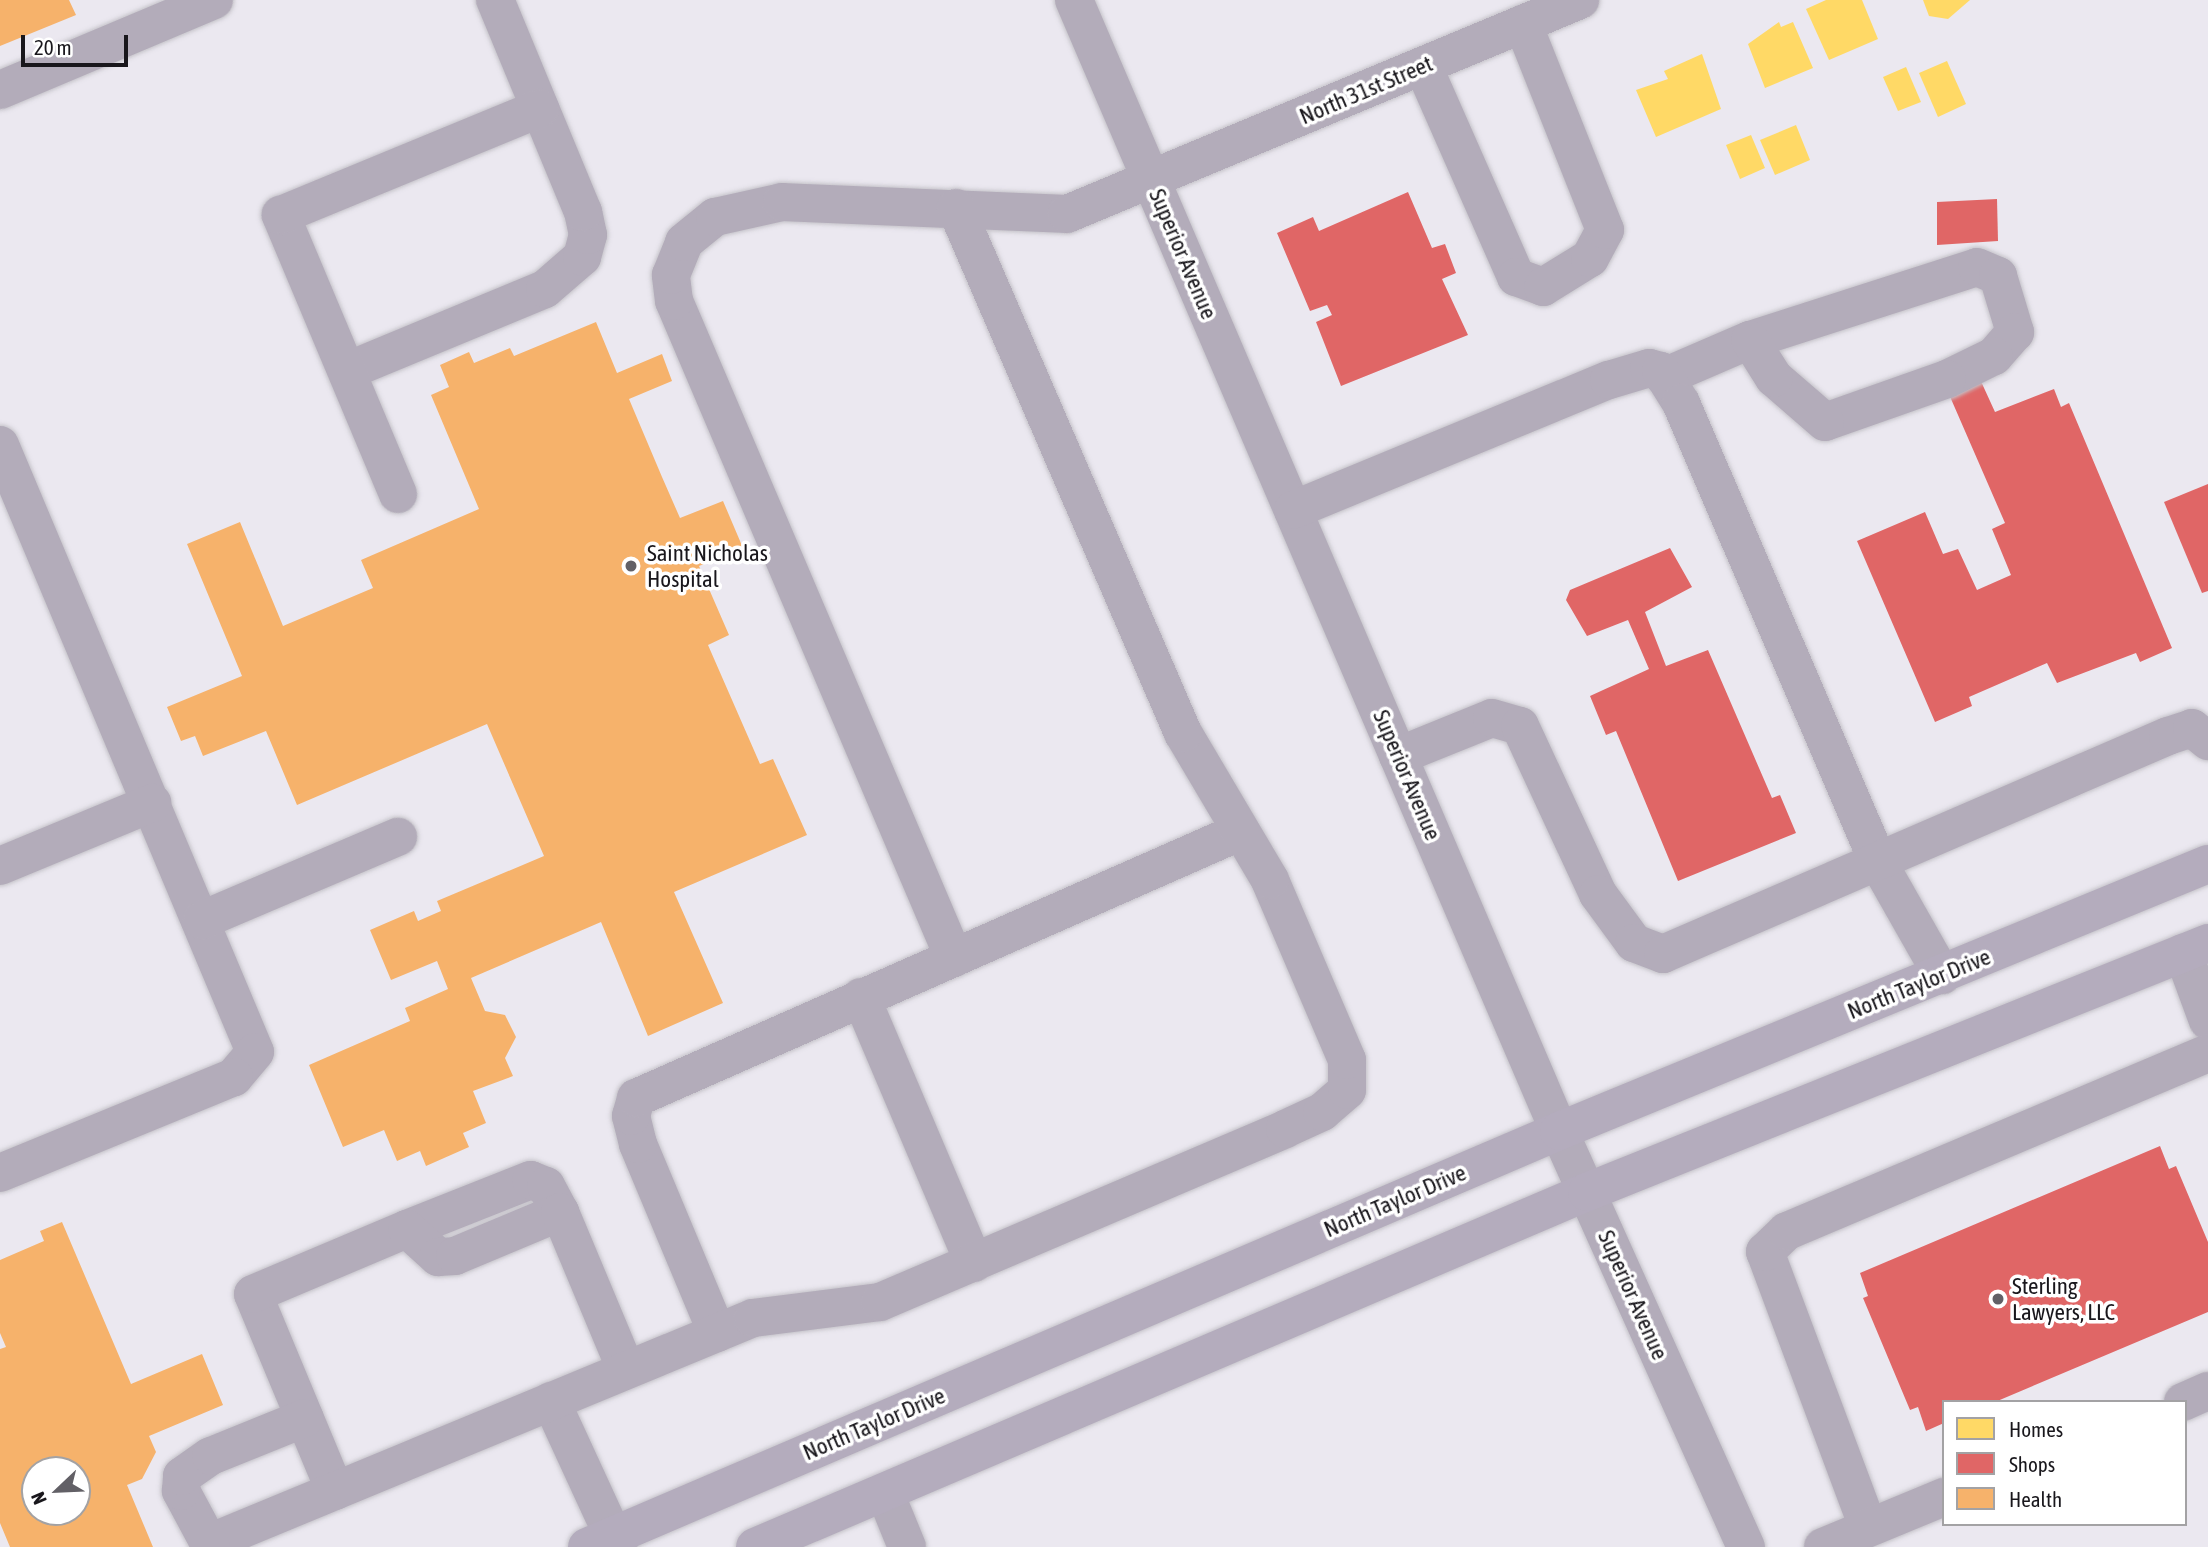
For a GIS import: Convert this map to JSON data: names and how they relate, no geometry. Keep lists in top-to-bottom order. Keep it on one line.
{"streets":{"main road":["North Taylor Drive"],"street":["North 31st Street","Superior Avenue"]},"crossings":[["North 31st Street","Superior Avenue"],["Superior Avenue","North Taylor Drive"]],"places":["Saint Nicholas Hospital","Sterling Lawyers, LLC"],"legend":["Homes","Shops","Health"],"scale_bar":"20 m","north":"bottom left"}
